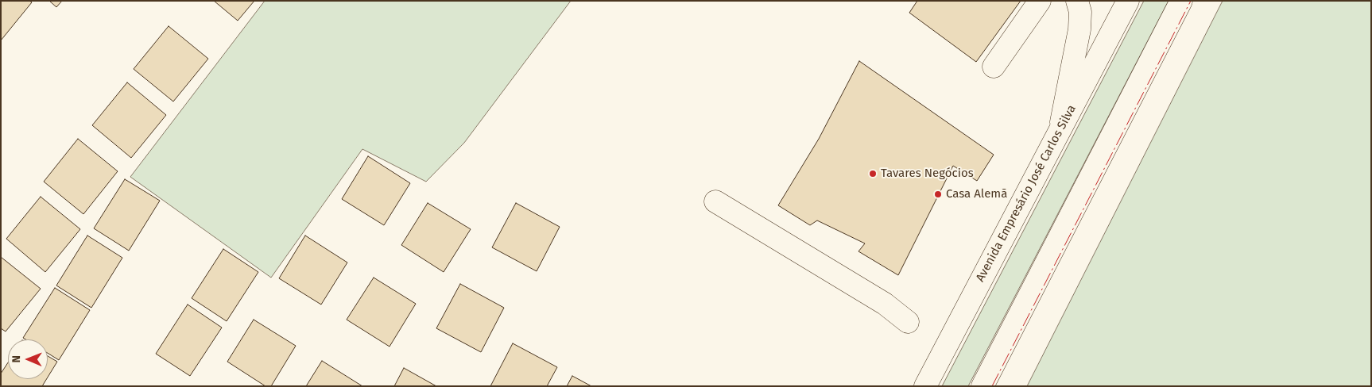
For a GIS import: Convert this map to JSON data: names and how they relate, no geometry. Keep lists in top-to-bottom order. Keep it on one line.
{"streets":{"main road":["Avenida Empresário José Carlos Silva"]},"places":["Tavares Negócios","Casa Alemã"],"north":"left"}
